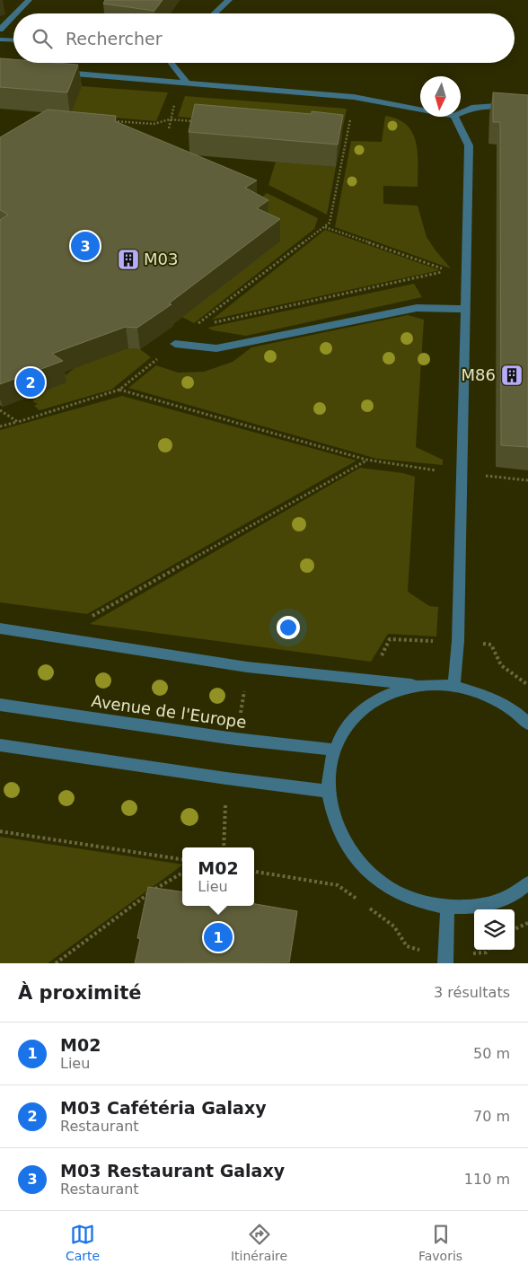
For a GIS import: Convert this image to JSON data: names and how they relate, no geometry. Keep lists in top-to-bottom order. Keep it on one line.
{"streets":{"lane":["Avenue de l'Europe"]},"places":{"building":["M03","M86"]},"north":"bottom","page":{"search":"Rechercher","pins":["3","2","1"],"popup":["M02","Lieu"],"heading":["À proximité","3 résultats"],"list":[{"mark":"1","name":"M02","note":"Lieu","value":"50 m"},{"mark":"2","name":"M03 Cafétéria Galaxy","note":"Restaurant","value":"70 m"},{"mark":"3","name":"M03 Restaurant Galaxy","note":"Restaurant","value":"110 m"}],"nav":["Carte","Itinéraire","Favoris"]}}
